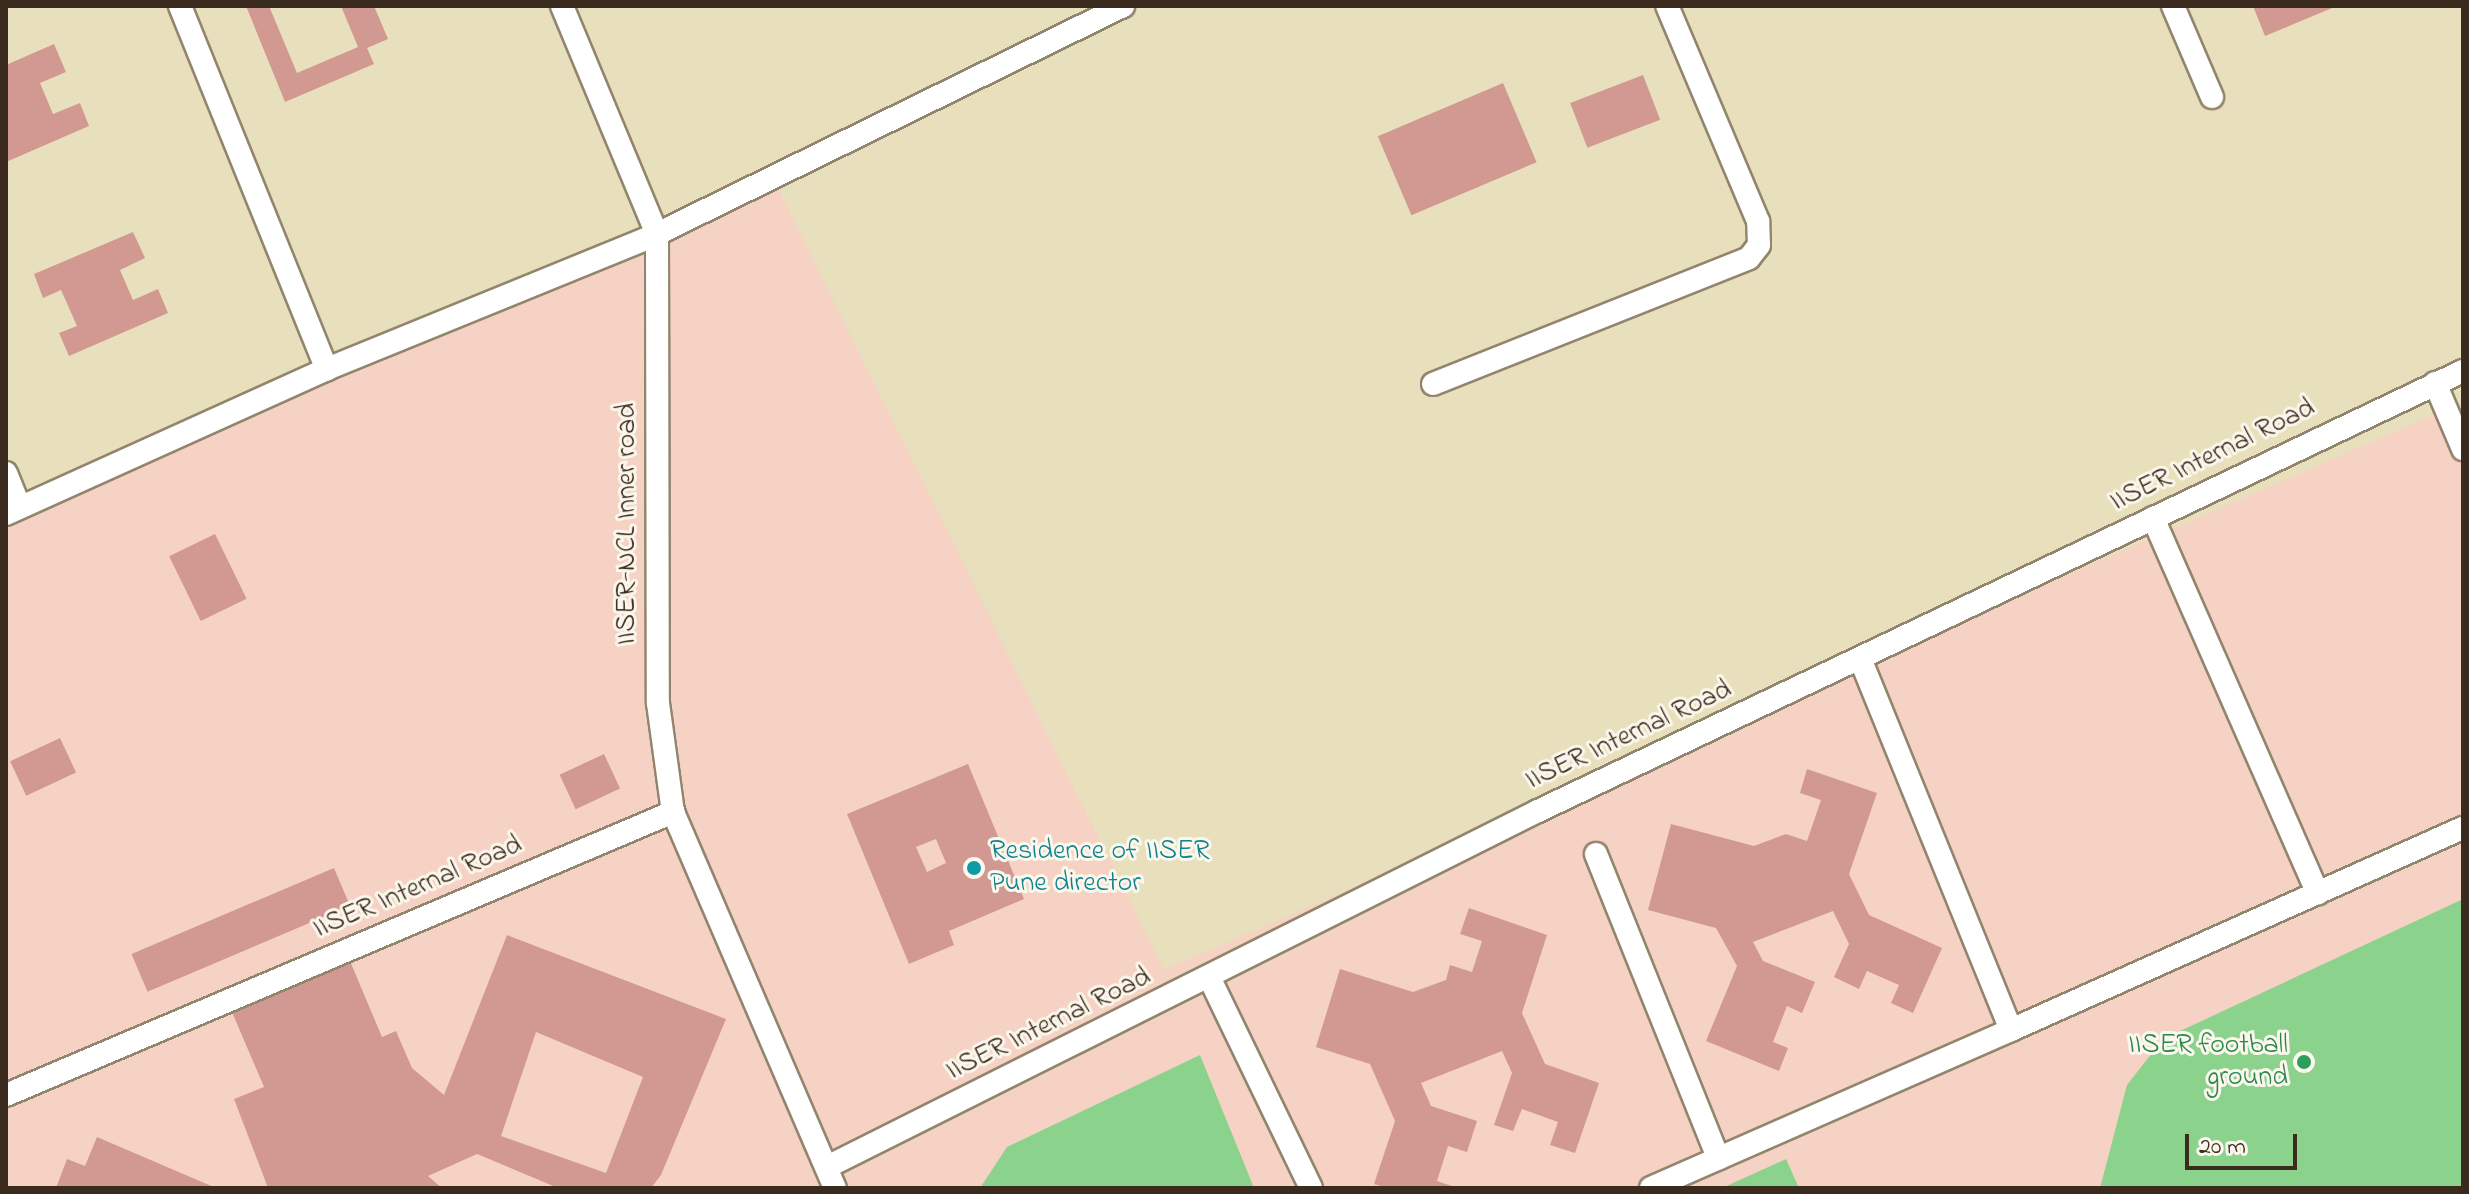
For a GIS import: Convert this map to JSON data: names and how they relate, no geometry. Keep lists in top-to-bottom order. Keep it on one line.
{"streets":{"lane":["IISER Internal Road","IISER-NCL Inner road"]},"crossings":[["IISER Internal Road","IISER-NCL Inner road"]],"places":["Residence of IISER Pune director","IISER football ground"],"scale_bar":"20 m"}
